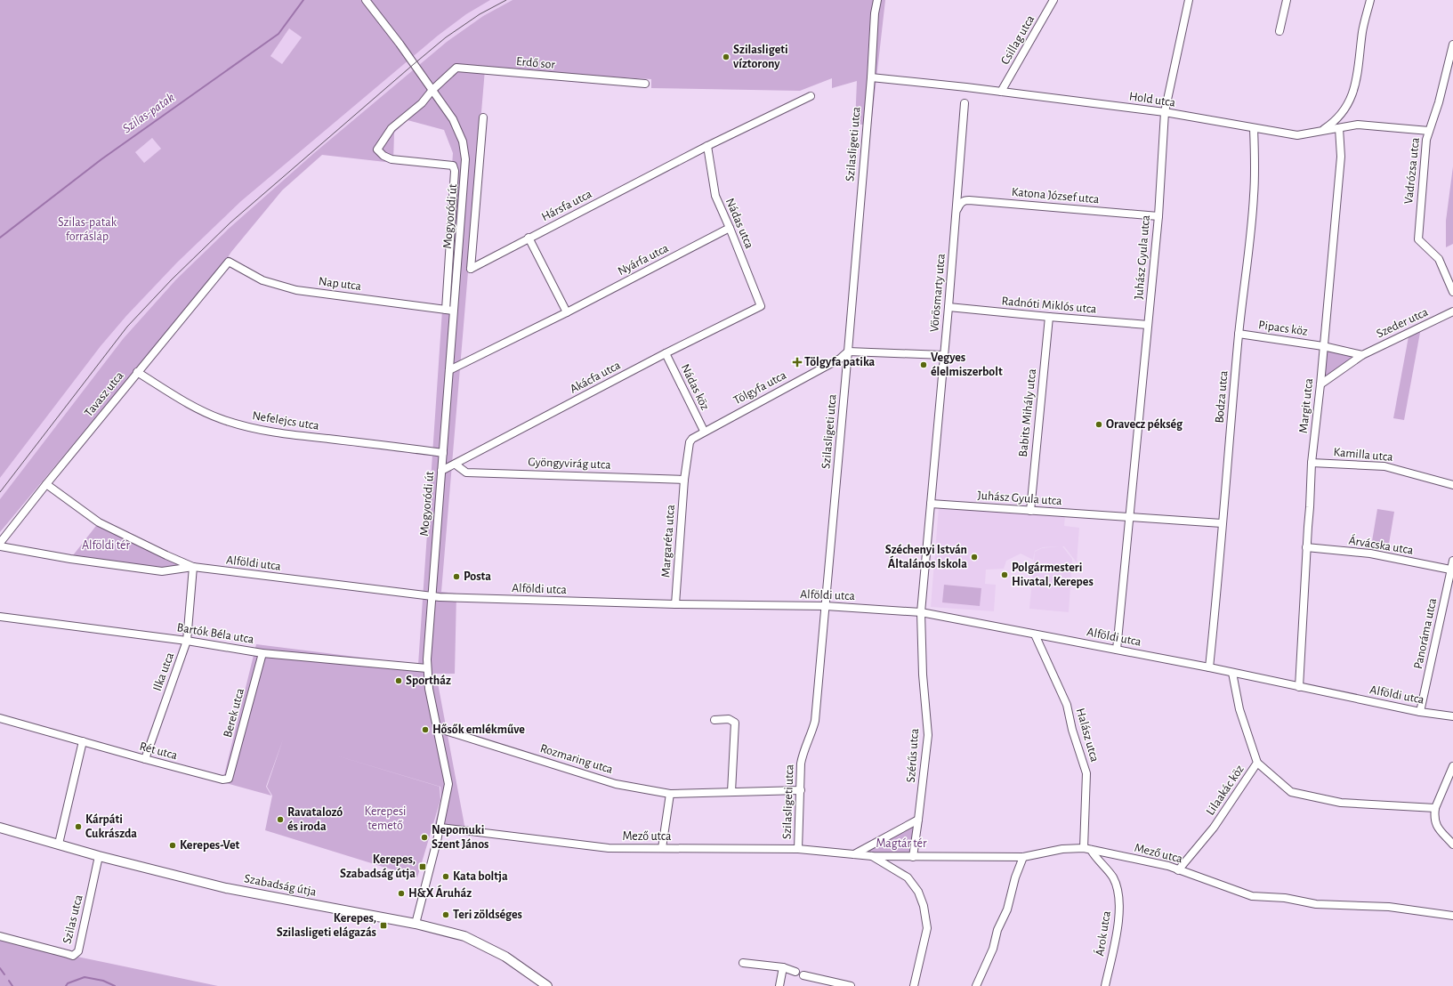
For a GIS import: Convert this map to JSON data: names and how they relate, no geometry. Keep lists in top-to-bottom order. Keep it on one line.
{"streets":{"main road":["Szabadság útja"],"street":["Csillag utca","Erdő sor","Hold utca","Szilasligeti utca","Vadrózsa utca","Katona József utca","Hársfa utca","Mogyoródi út","Nádas utca","Juhász Gyula utca","Nyárfa utca","Nap utca","Vörösmarty utca","Radnóti Miklós utca","Szeder utca","Pipacs köz","Akácfa utca","Nádas köz","Tölgyfa utca","Tavasz utca","Bodza utca","Margit utca","Babits Mihály utca","Nefelejcs utca","Kamilla utca","Gyöngyvirág utca","Margaréta utca","Árvácska utca","Alföldi utca","Bartók Béla utca","Panoráma utca","Ilka utca","Berek utca","Halász utca","Rét utca","Szérűs utca","Rozmaring utca","Lilaakác köz","Mező utca","Szilas utca","Árok utca"]},"crossings":[["Csillag utca","Hold utca"],["Erdő sor","Mogyoródi út"],["Hold utca","Szilasligeti utca"],["Hold utca","Vadrózsa utca"],["Hold utca","Juhász Gyula utca"],["Hold utca","Bodza utca"],["Hold utca","Margit utca"],["Szilasligeti utca","Tölgyfa utca"],["Szilasligeti utca","Alföldi utca"],["Szilasligeti utca","Rozmaring utca"],["Szilasligeti utca","Mező utca"],["Katona József utca","Juhász Gyula utca"],["Katona József utca","Vörösmarty utca"],["Hársfa utca","Nádas utca"],["Mogyoródi út","Nyárfa utca"],["Mogyoródi út","Nap utca"],["Mogyoródi út","Akácfa utca"],["Mogyoródi út","Nefelejcs utca"],["Mogyoródi út","Alföldi utca"],["Mogyoródi út","Bartók Béla utca"],["Mogyoródi út","Rozmaring utca"],["Mogyoródi út","Mező utca"],["Mogyoródi út","Szabadság útja"],["Nádas utca","Nyárfa utca"],["Nádas utca","Akácfa utca"],["Juhász Gyula utca","Vörösmarty utca"],["Juhász Gyula utca","Radnóti Miklós utca"],["Juhász Gyula utca","Bodza utca"],["Juhász Gyula utca","Babits Mihály utca"],["Juhász Gyula utca","Alföldi utca"],["Nap utca","Tavasz utca"],["Vörösmarty utca","Radnóti Miklós utca"],["Vörösmarty utca","Alföldi utca"],["Vörösmarty utca","Szérűs utca"],["Radnóti Miklós utca","Babits Mihály utca"],["Szeder utca","Margit utca"],["Pipacs köz","Bodza utca"],["Pipacs köz","Margit utca"],["Akácfa utca","Nádas köz"],["Akácfa utca","Gyöngyvirág utca"],["Nádas köz","Tölgyfa utca"],["Tölgyfa utca","Gyöngyvirág utca"],["Tölgyfa utca","Margaréta utca"],["Tavasz utca","Nefelejcs utca"],["Tavasz utca","Alföldi utca"],["Bodza utca","Alföldi utca"],["Margit utca","Kamilla utca"],["Margit utca","Árvácska utca"],["Margit utca","Alföldi utca"],["Gyöngyvirág utca","Margaréta utca"],["Margaréta utca","Alföldi utca"],["Árvácska utca","Panoráma utca"],["Alföldi utca","Panoráma utca"],["Alföldi utca","Ilka utca"],["Alföldi utca","Halász utca"],["Alföldi utca","Szérűs utca"],["Alföldi utca","Lilaakác köz"],["Bartók Béla utca","Ilka utca"],["Bartók Béla utca","Berek utca"],["Ilka utca","Rét utca"],["Berek utca","Rét utca"],["Halász utca","Mező utca"],["Halász utca","Árok utca"],["Szérűs utca","Mező utca"],["Lilaakác köz","Mező utca"],["Mező utca","Árok utca"],["Szabadság útja","Szilas utca"]],"water":["Szilas-patak"],"parks":["Szilas-patak forrásláp","Alföldi tér","Kerepesi temető","Magtár tér"],"places":{"other":["Szilasligeti víztorony","Vegyes élelmiszerbolt","Oravecz pékség","Széchenyi István Általános Iskola","Polgármesteri Hivatal, Kerepes","Posta","Sportház","Hősők emlékműve","Ravatalozó és iroda","Kárpáti Cukrászda","Nepomuki Szent János","Kerepes-Vet","Kata boltja","H&X Áruház","Teri zöldséges"],"health":["Tölgyfa patika"],"transit":["Kerepes, Szabadság útja","Kerepes, Szilasligeti elágazás"]}}
